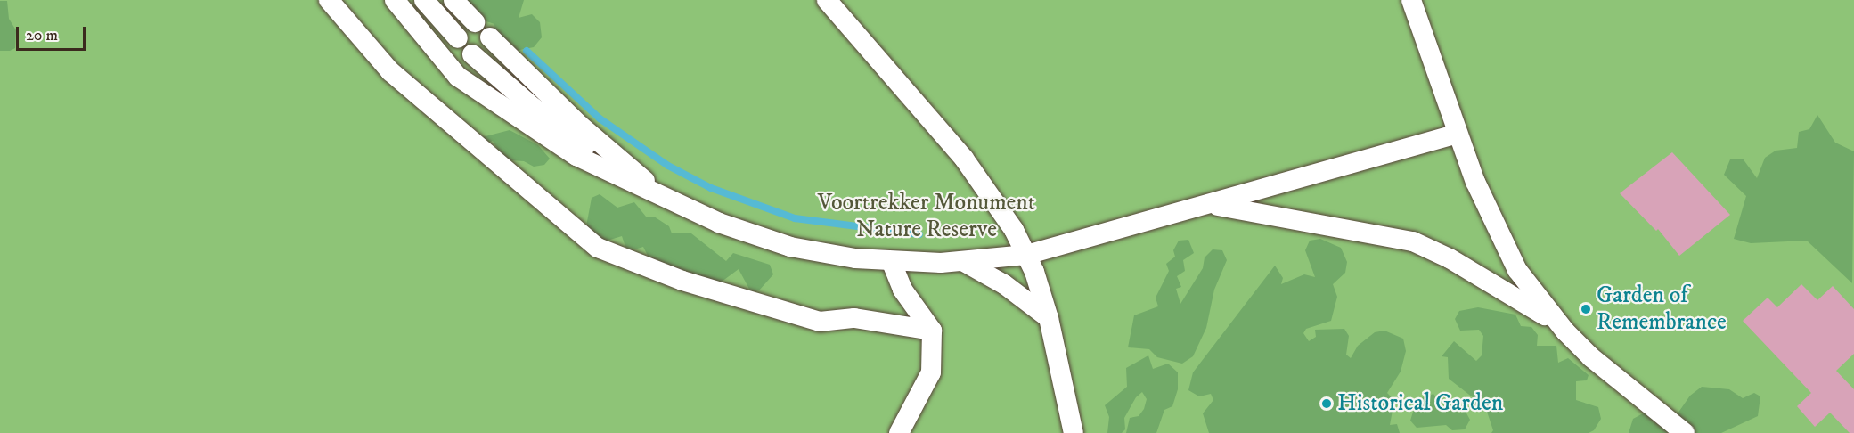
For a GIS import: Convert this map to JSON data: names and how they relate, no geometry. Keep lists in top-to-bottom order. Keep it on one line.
{"parks":["Voortrekker Monument Nature Reserve"],"places":["Garden of Remembrance","Historical Garden"],"scale_bar":"20 m"}
